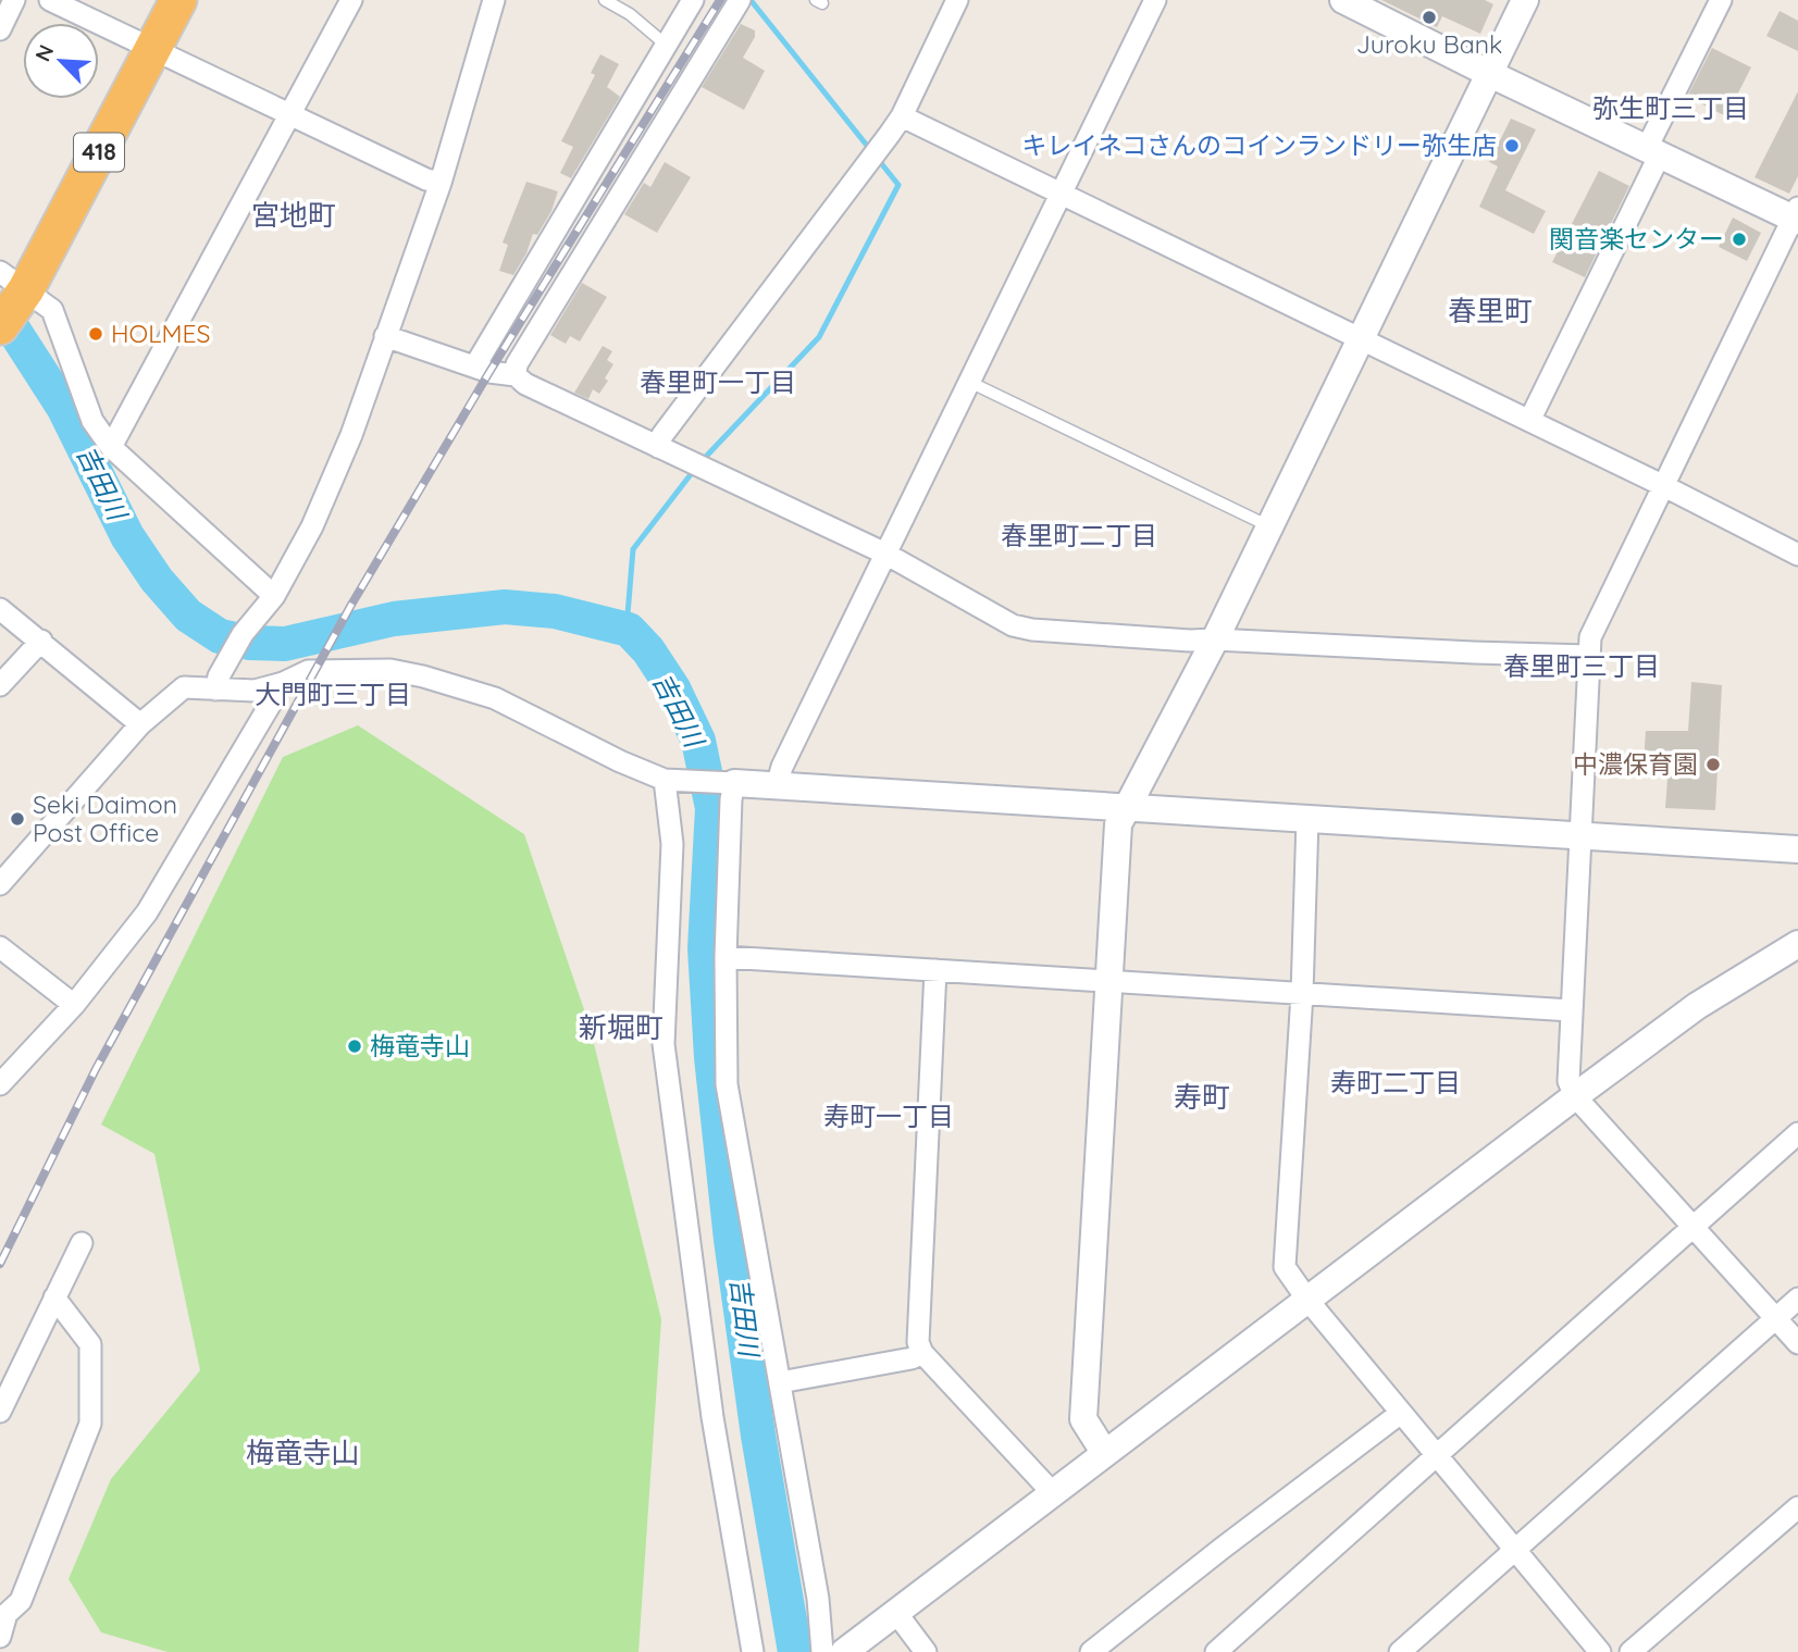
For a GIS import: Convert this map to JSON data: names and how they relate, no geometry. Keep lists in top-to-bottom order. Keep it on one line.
{"streets":{"highway":["418"]},"districts":["弥生町三丁目","宮地町","春里町","春里町一丁目","春里町二丁目","春里町三丁目","大門町三丁目","新堀町","寿町二丁目","寿町","寿町一丁目","梅竜寺山"],"water":["吉田川"],"places":["Juroku Bank","キレイネコさんのコインランドリー弥生店","関音楽センター","HOLMES","中濃保育園","Seki Daimon Post Office","梅竜寺山"],"north":"top left"}
